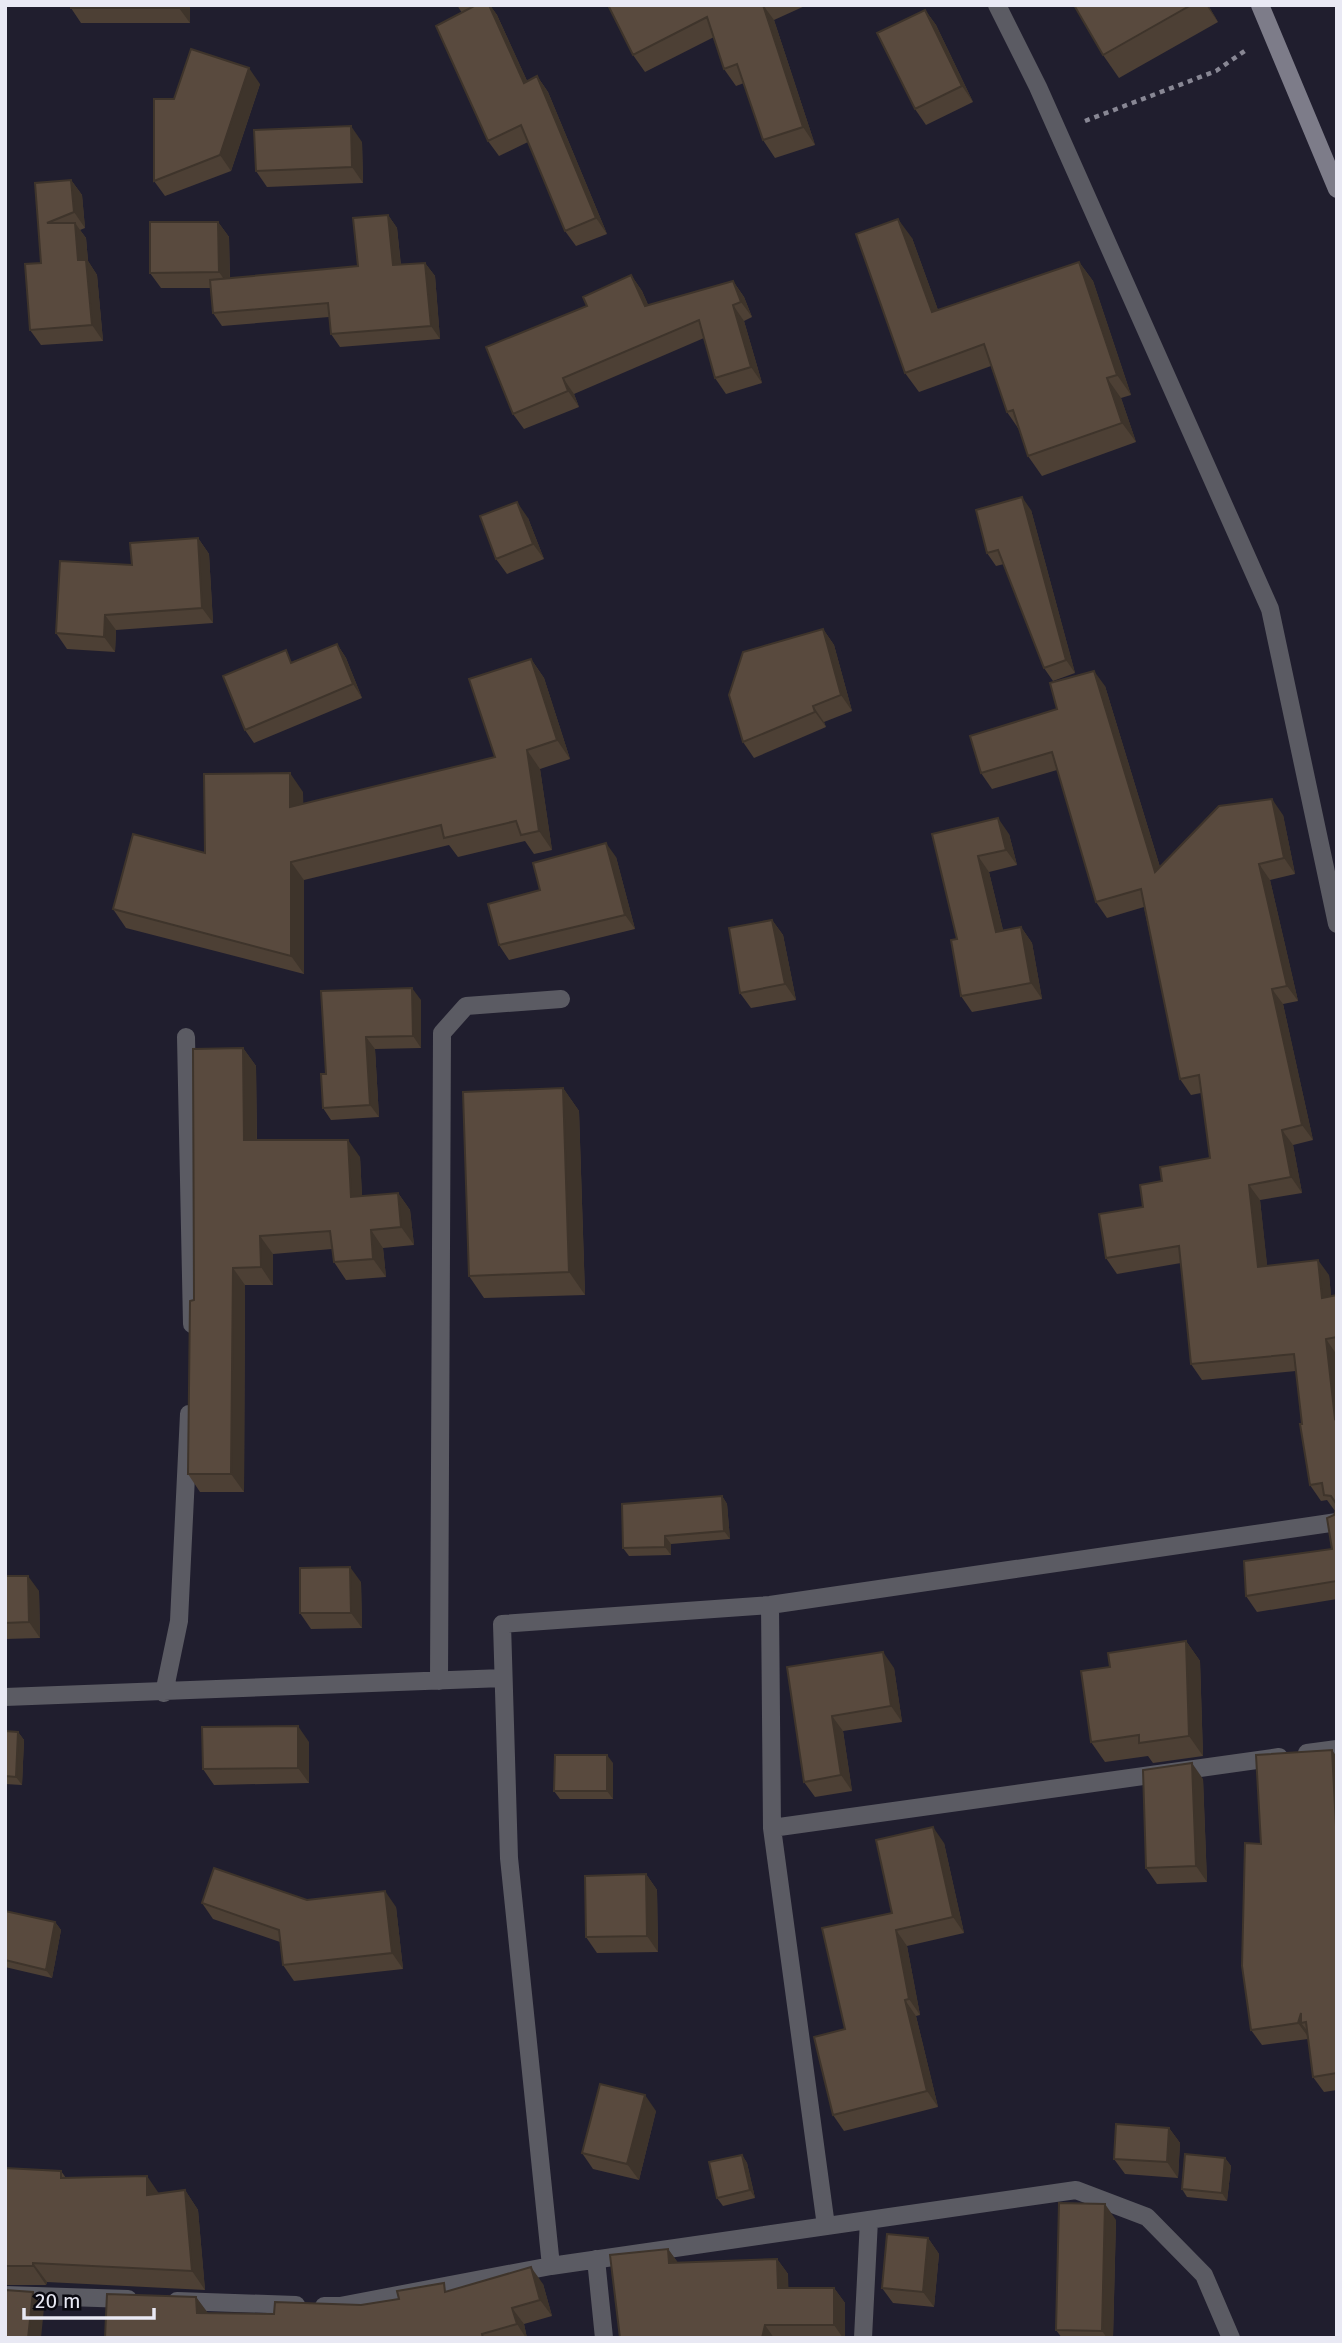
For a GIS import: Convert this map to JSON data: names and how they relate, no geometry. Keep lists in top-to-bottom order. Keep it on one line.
{"scale_bar":"20 m"}
